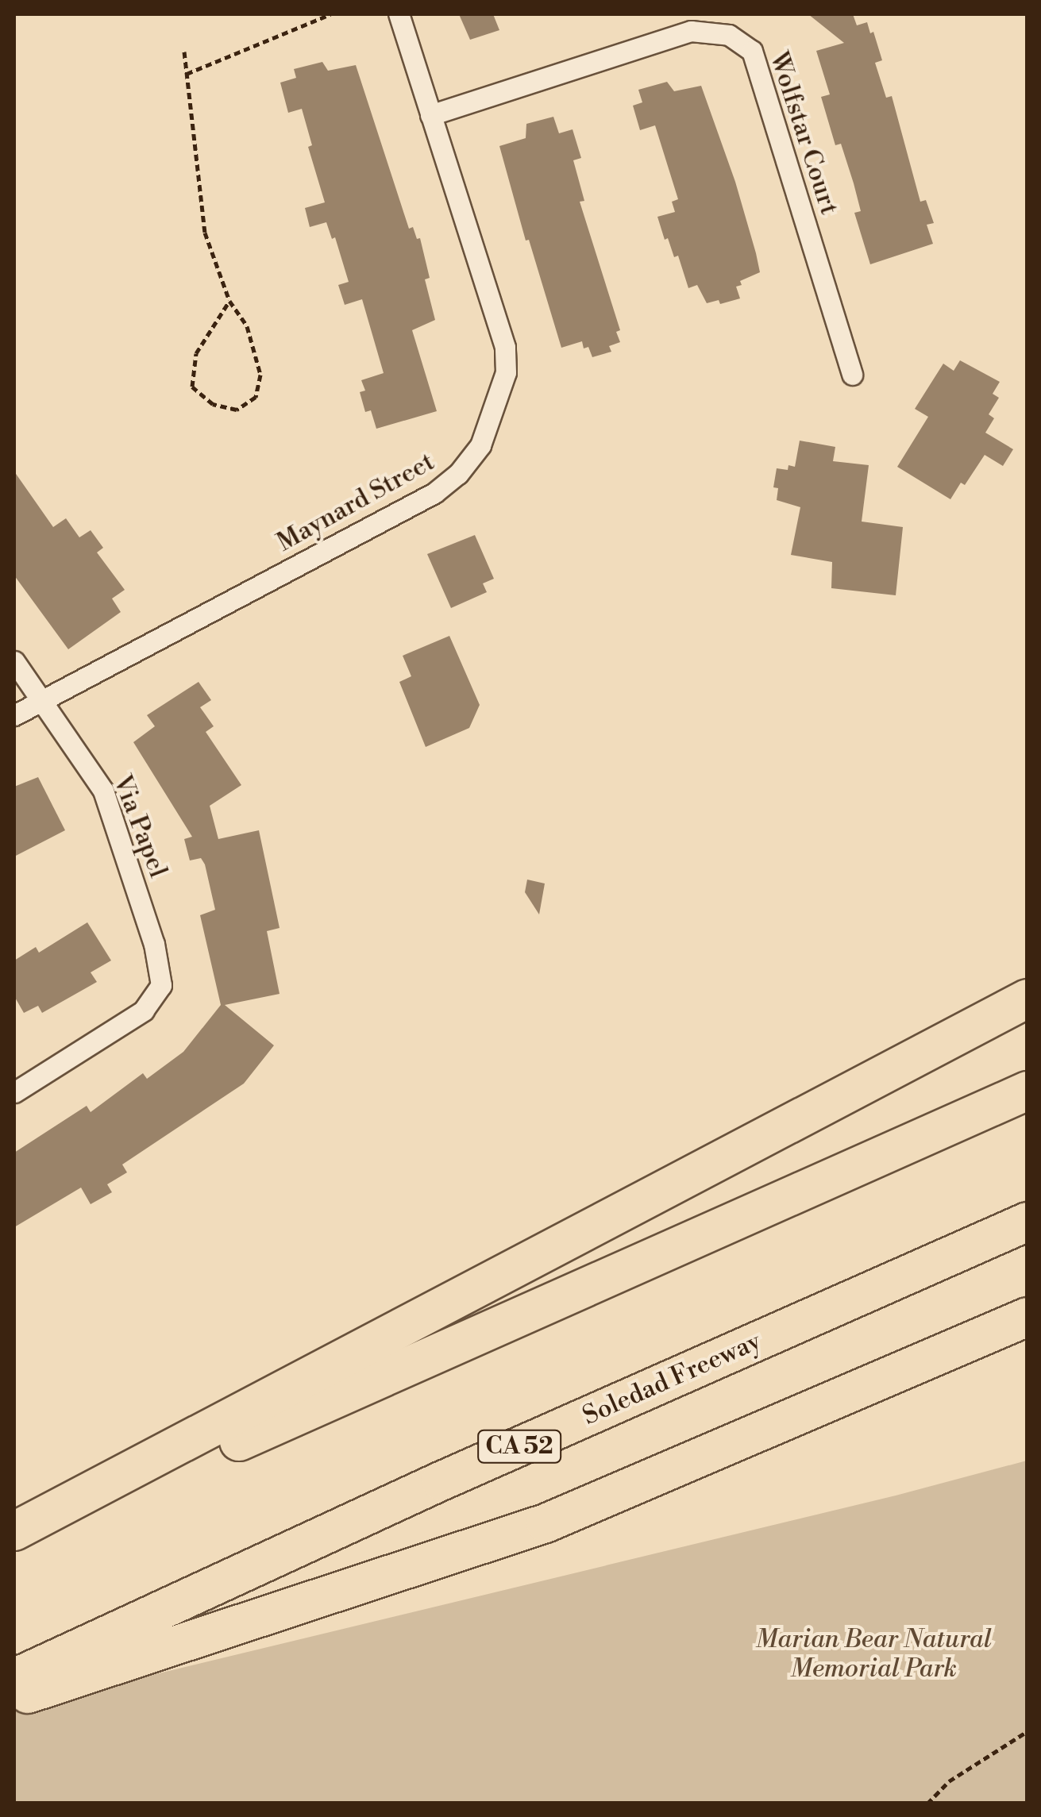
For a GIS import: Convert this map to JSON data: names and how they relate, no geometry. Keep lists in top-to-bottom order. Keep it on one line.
{"streets":{"highway":["Soledad Freeway","CA 52"],"street":["Wolfstar Court","Maynard Street","Via Papel"]},"crossings":[["Wolfstar Court","Maynard Street"],["Maynard Street","Via Papel"]],"parks":["Marian Bear Natural Memorial Park"]}
